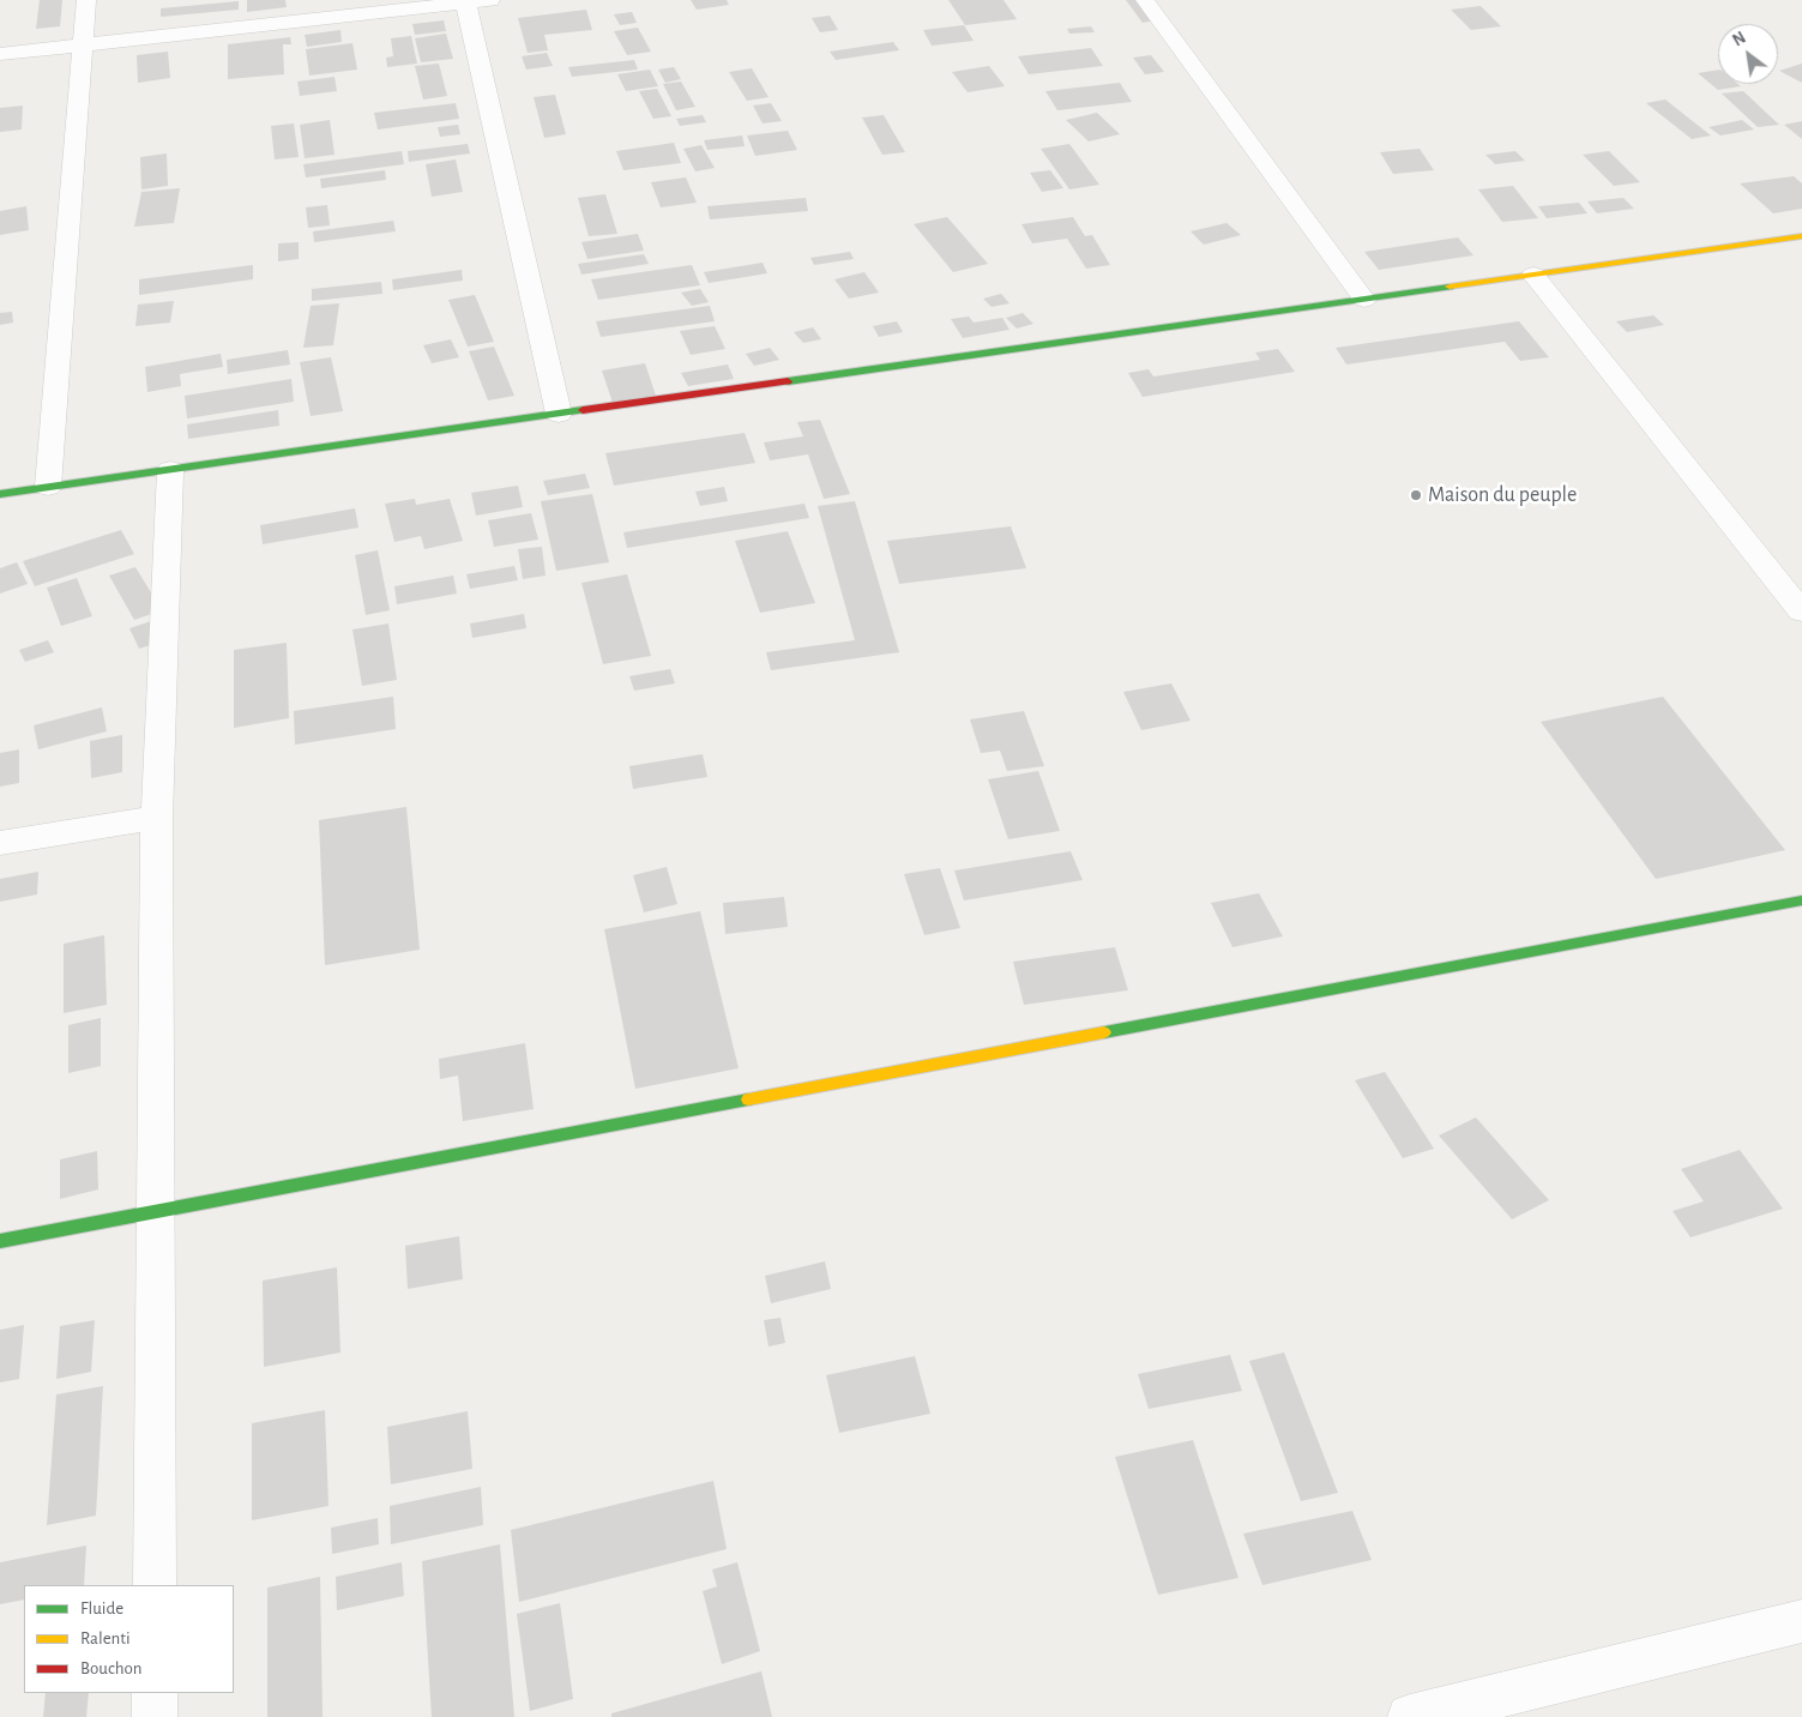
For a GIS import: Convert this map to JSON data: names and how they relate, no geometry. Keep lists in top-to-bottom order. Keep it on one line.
{"places":["Maison du peuple"],"legend":["Fluide","Ralenti","Bouchon"],"north":"top left"}
